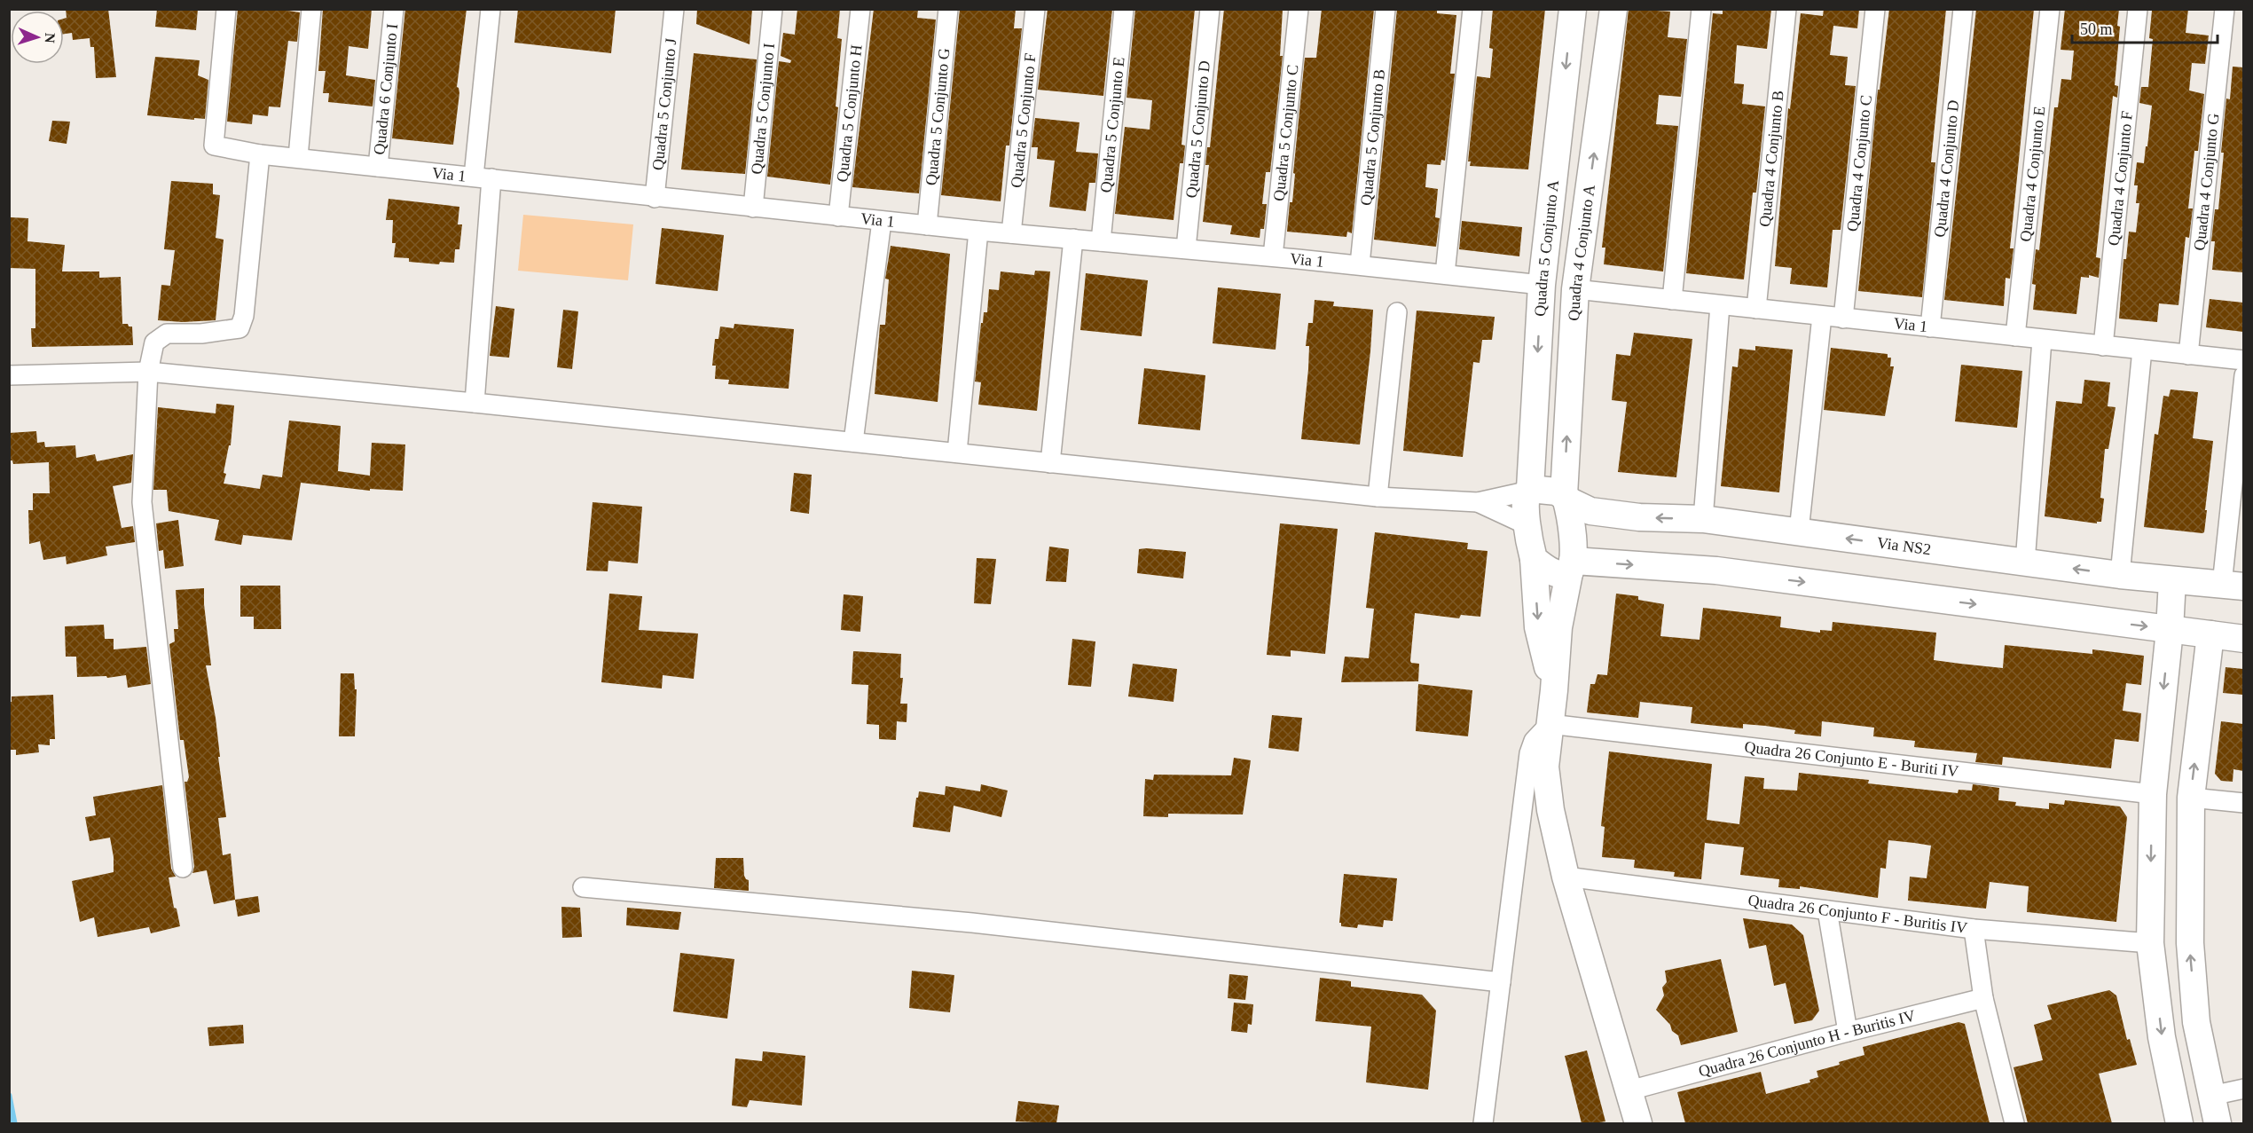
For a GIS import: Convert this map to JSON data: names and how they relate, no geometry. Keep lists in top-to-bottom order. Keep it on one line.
{"streets":{"street":["Quadra 6 Conjunto I","Quadra 5 Conjunto J","Quadra 5 Conjunto I","Quadra 5 Conjunto H","Quadra 5 Conjunto G","Quadra 5 Conjunto F","Quadra 5 Conjunto E","Quadra 5 Conjunto D","Quadra 5 Conjunto C","Quadra 5 Conjunto B","Quadra 4 Conjunto B","Quadra 4 Conjunto C","Quadra 4 Conjunto D","Quadra 4 Conjunto E","Via 1","Quadra 4 Conjunto F","Quadra 4 Conjunto G","Quadra 5 Conjunto A","Quadra 4 Conjunto A","Via NS2","Quadra 26 Conjunto E - Buriti IV","Quadra 26 Conjunto F - Buritis IV","Quadra 26 Conjunto H - Buritis IV"]},"crossings":[["Quadra 6 Conjunto I","Via 1"],["Quadra 5 Conjunto J","Via 1"],["Quadra 5 Conjunto I","Via 1"],["Quadra 5 Conjunto H","Via 1"],["Quadra 5 Conjunto G","Via 1"],["Quadra 5 Conjunto F","Via 1"],["Quadra 5 Conjunto E","Via 1"],["Quadra 5 Conjunto D","Via 1"],["Quadra 5 Conjunto C","Via 1"],["Quadra 5 Conjunto B","Via 1"],["Quadra 4 Conjunto B","Via 1"],["Quadra 4 Conjunto C","Via 1"],["Quadra 4 Conjunto D","Via 1"],["Quadra 4 Conjunto E","Via 1"],["Via 1","Quadra 4 Conjunto F"],["Via 1","Quadra 4 Conjunto G"],["Via 1","Quadra 5 Conjunto A"],["Via 1","Quadra 4 Conjunto A"],["Quadra 5 Conjunto A","Quadra 4 Conjunto A"],["Quadra 5 Conjunto A","Via NS2"],["Quadra 4 Conjunto A","Via NS2"],["Quadra 4 Conjunto A","Quadra 26 Conjunto E - Buriti IV"],["Quadra 4 Conjunto A","Quadra 26 Conjunto F - Buritis IV"],["Quadra 4 Conjunto A","Quadra 26 Conjunto H - Buritis IV"]],"scale_bar":"50 m","north":"right"}
